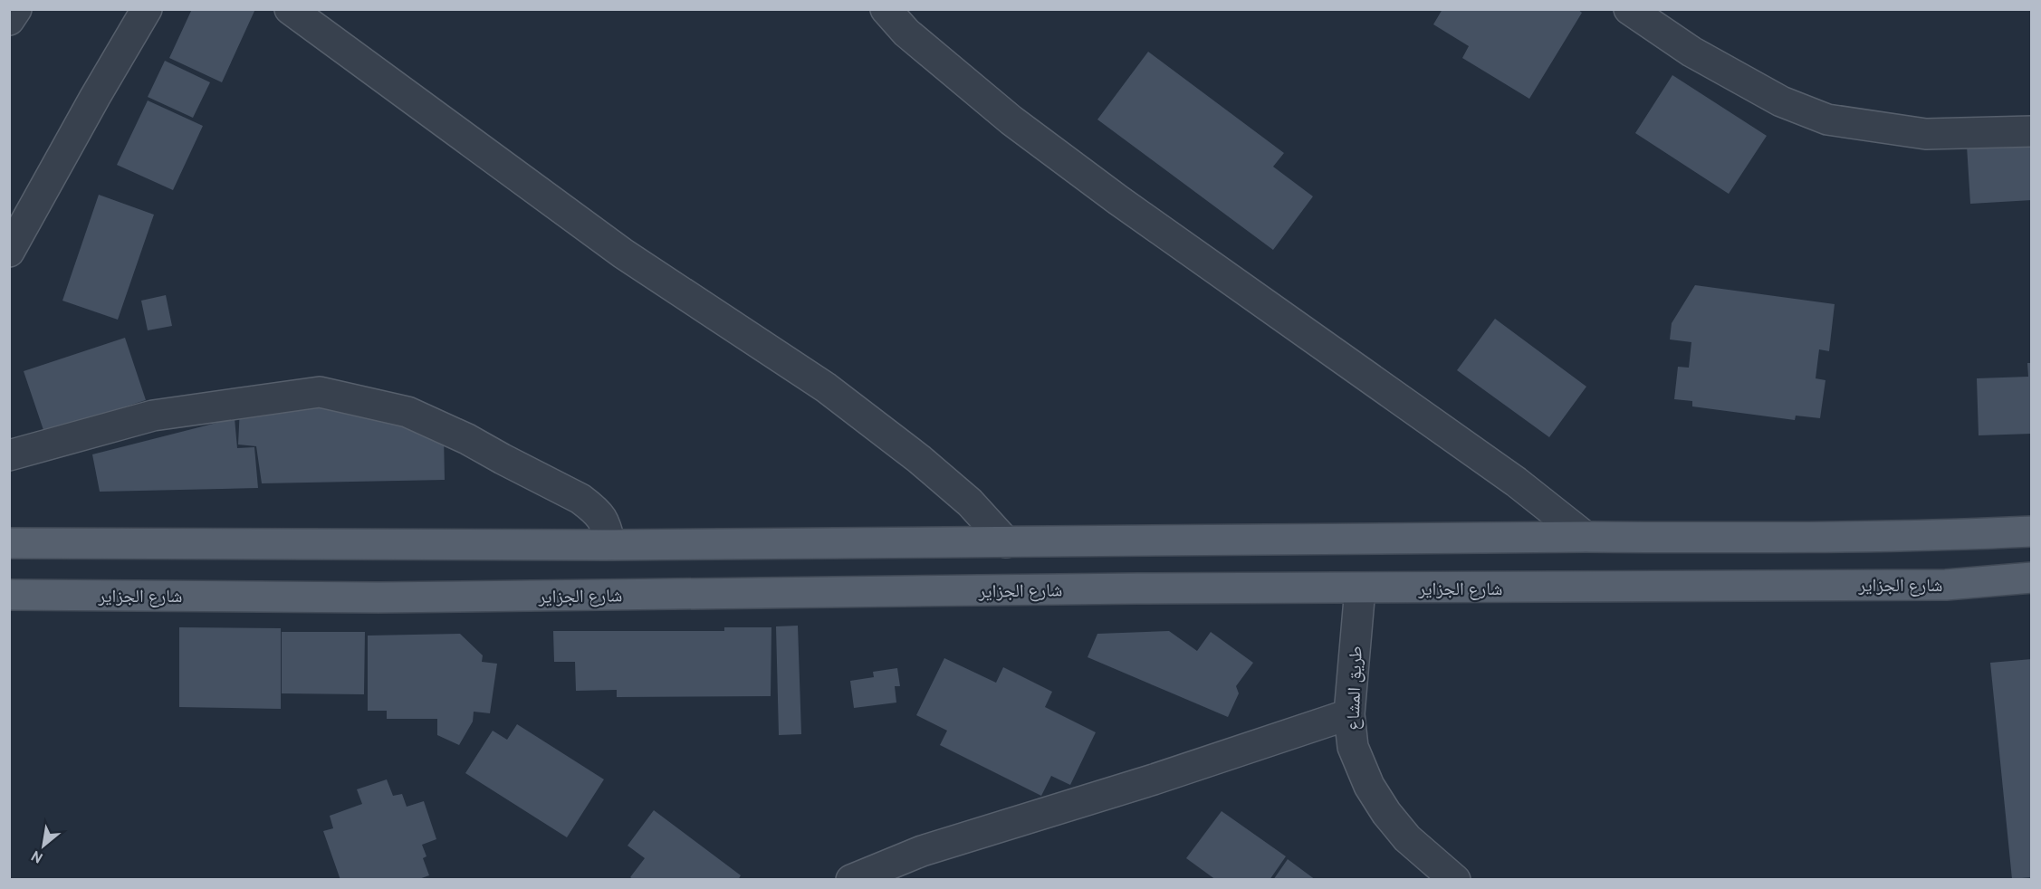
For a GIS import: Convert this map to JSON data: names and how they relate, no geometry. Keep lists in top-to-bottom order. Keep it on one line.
{"streets":{"main road":["شارع الجزاير"],"street":["طريق المشاع"]},"crossings":[["شارع الجزاير","طريق المشاع"]],"north":"bottom left"}
